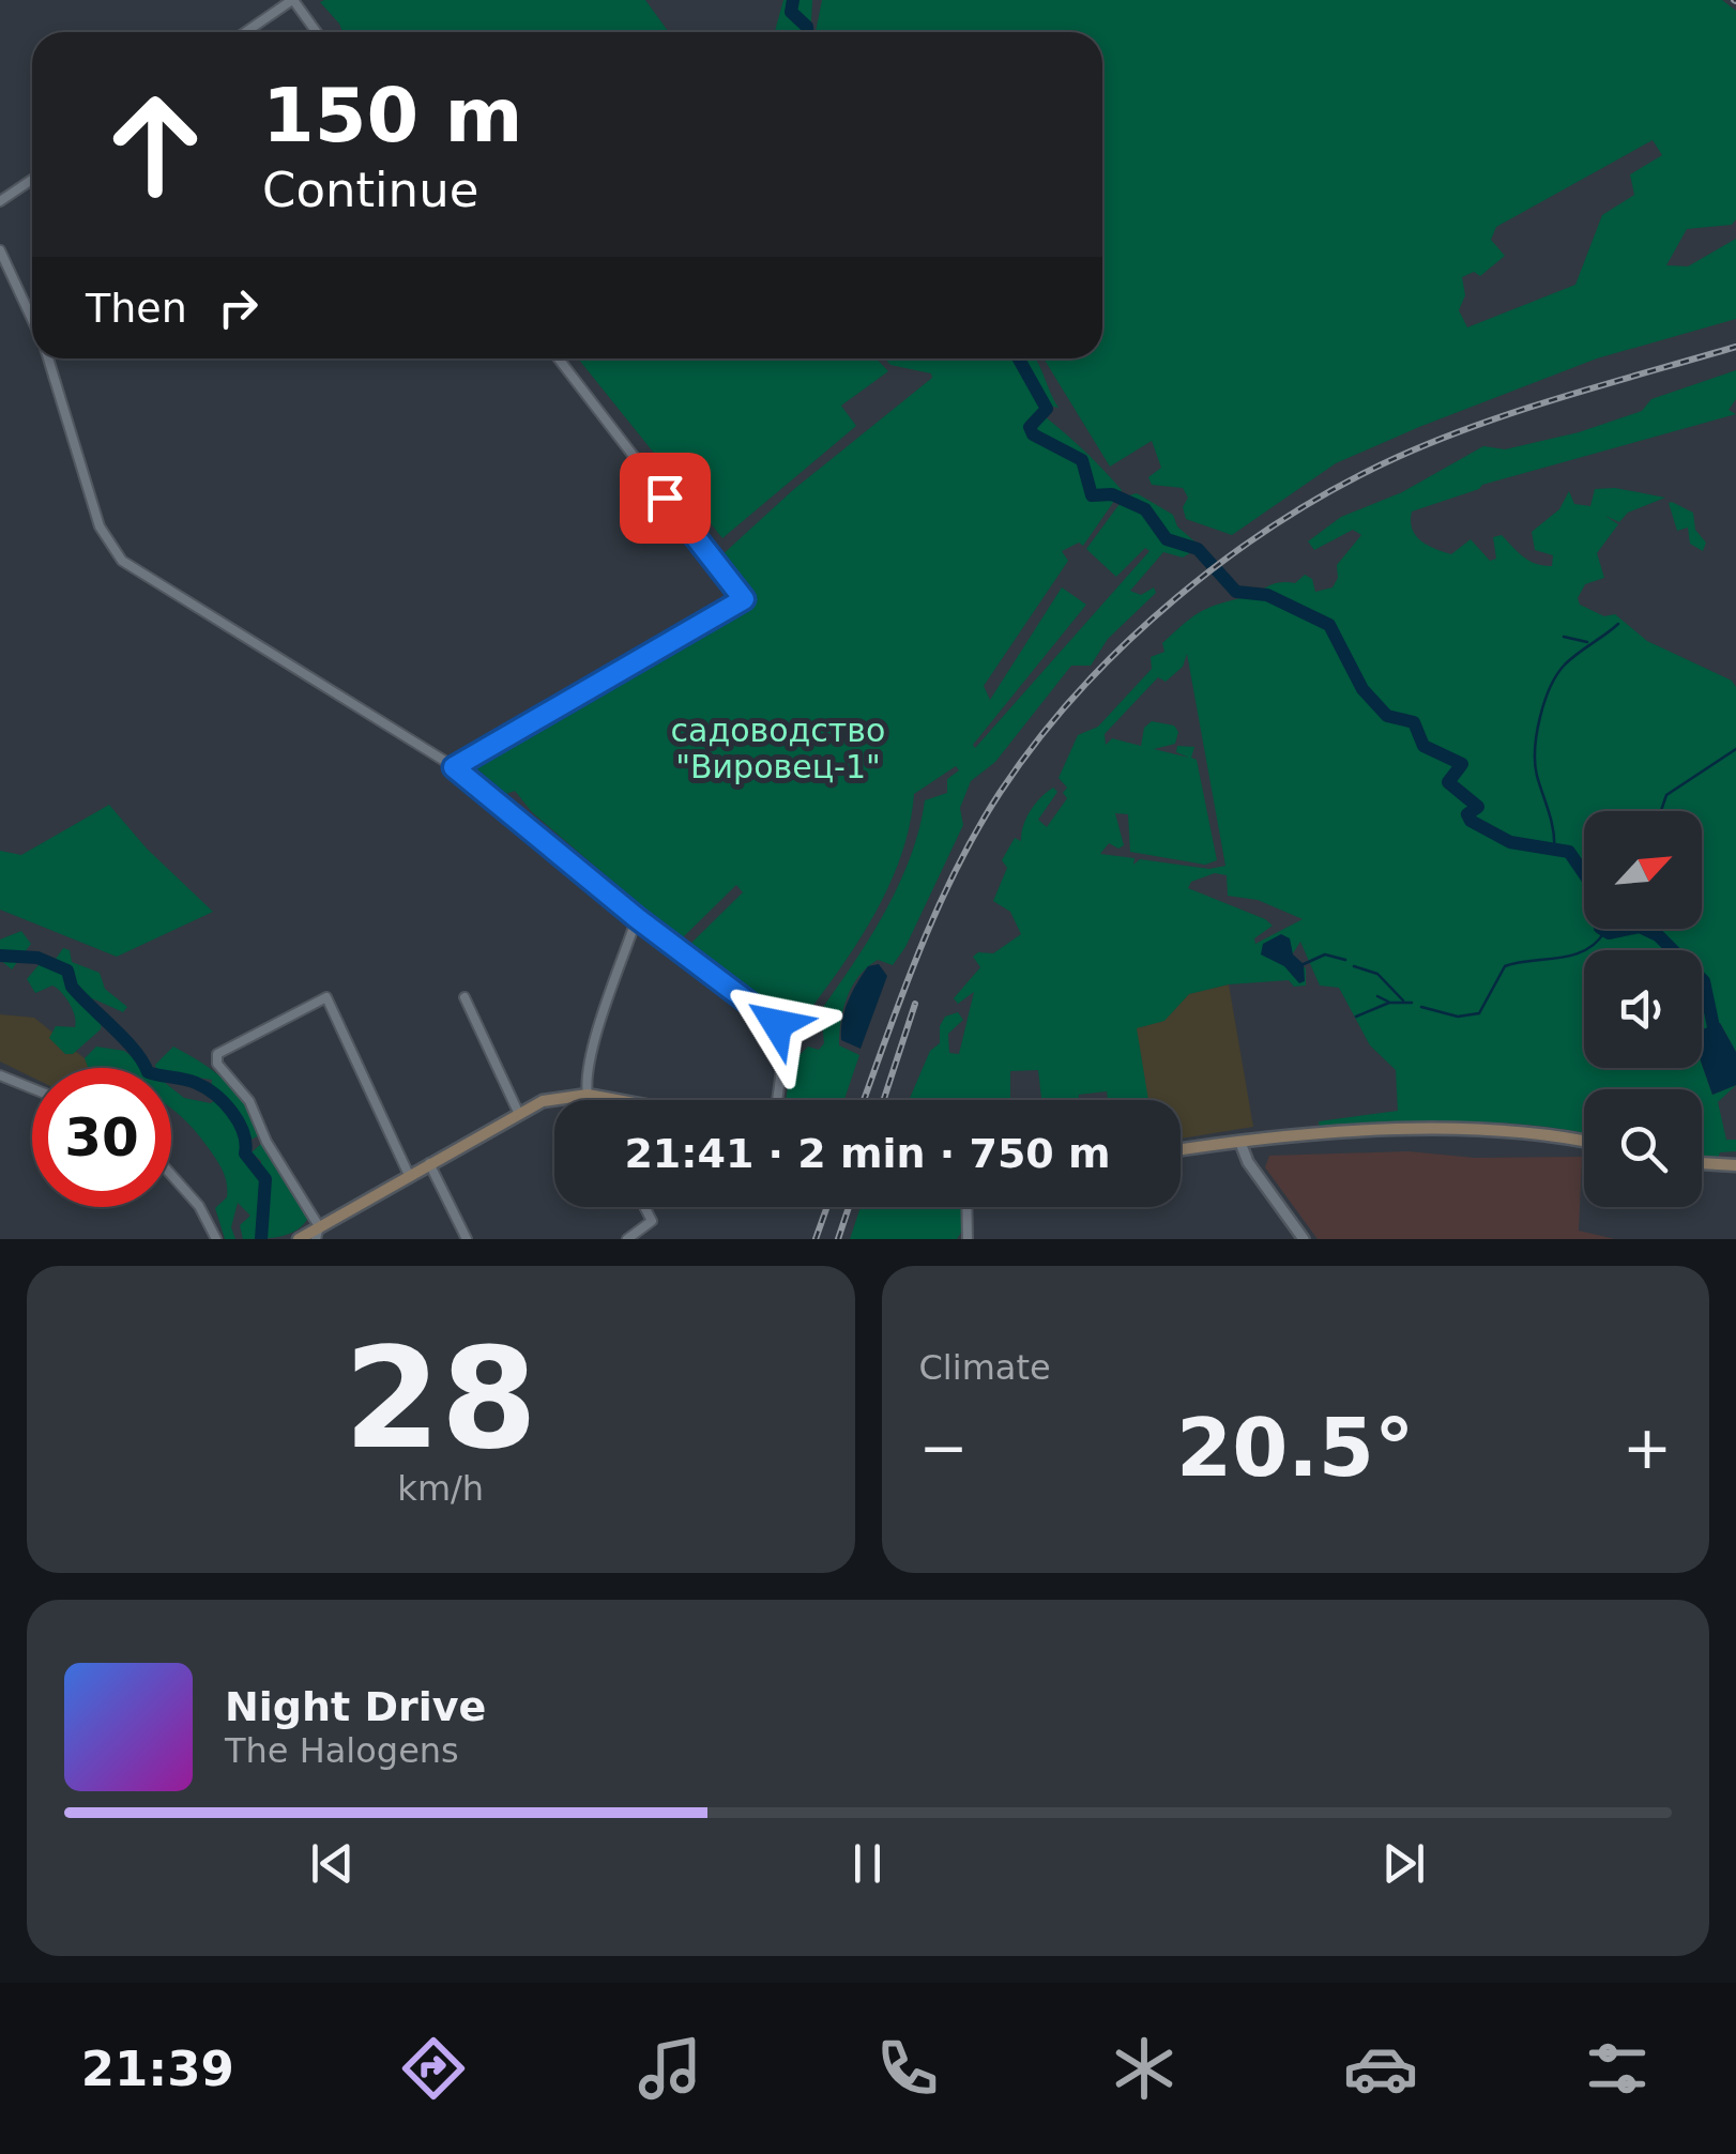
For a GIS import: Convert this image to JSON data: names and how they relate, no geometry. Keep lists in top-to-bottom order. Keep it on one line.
{"parks":["садоводство \"Вировец-1\""],"north":"top right","page":{"turn":["150 m","Continue"],"then":"Then","limit":"30","trip":"21:41 · 2 min · 750 m","tile":[["28","km/h"],"Climate"],"heat":["−","20.5°","+"],"song":["Night Drive","The Halogens"],"tabs":"21:39"}}
